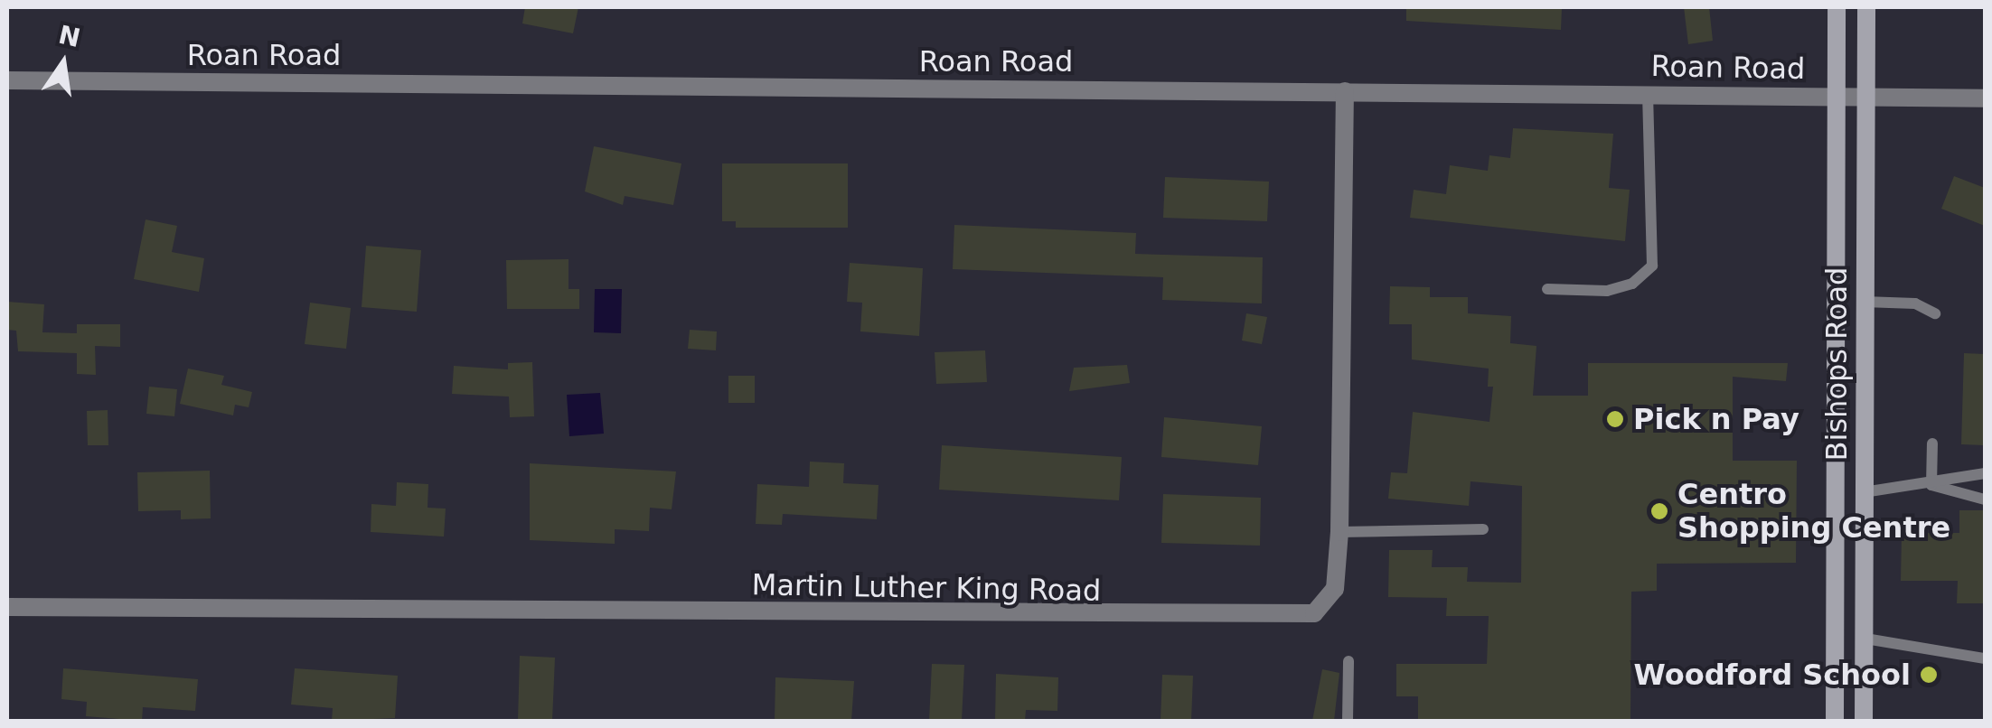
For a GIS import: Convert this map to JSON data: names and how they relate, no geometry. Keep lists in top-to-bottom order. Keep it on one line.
{"streets":{"main road":["Bishops Road"],"street":["Roan Road","Martin Luther King Road"]},"crossings":[["Roan Road","Bishops Road"],["Roan Road","Martin Luther King Road"]],"places":["Pick n Pay","Centro Shopping Centre","Woodford School"],"north":"top"}
